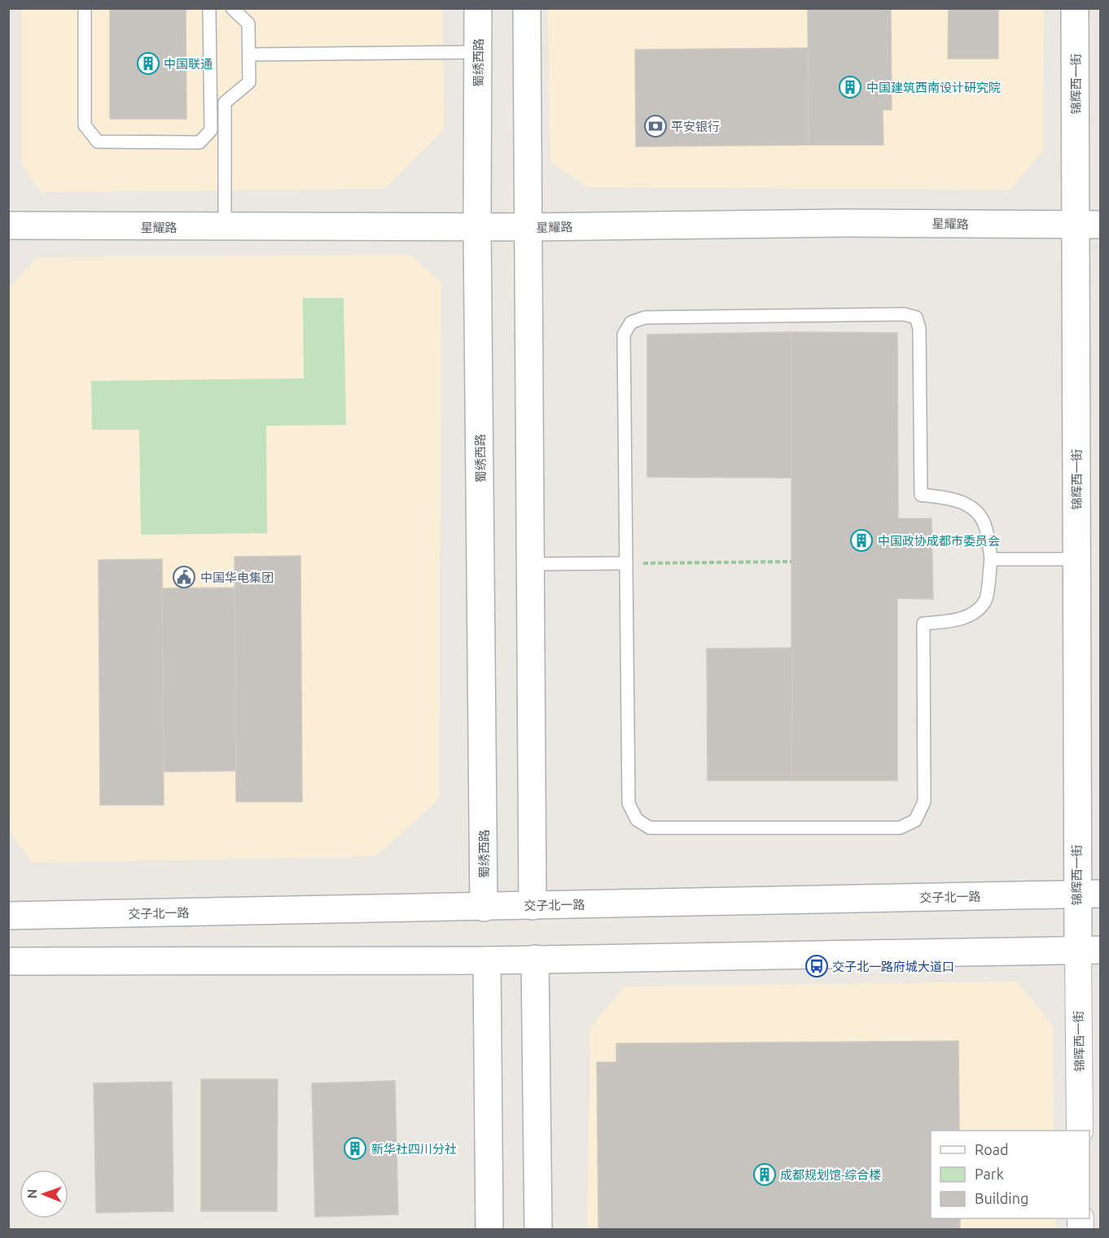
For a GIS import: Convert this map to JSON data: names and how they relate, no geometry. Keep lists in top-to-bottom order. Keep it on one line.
{"streets":{"street":["蜀绣西路","锦辉西一街","星耀路","交子北一路","锦晖西一街"]},"crossings":[["蜀绣西路","星耀路"],["蜀绣西路","交子北一路"],["锦辉西一街","星耀路"],["锦辉西一街","交子北一路"],["锦辉西一街","锦晖西一街"]],"places":{"building":["中国联通","中国建筑西南设计研究院","中国政协成都市委员会","新华社四川分社","成都规划馆-综合楼"],"bank":["平安银行"],"public building":["中国华电集团"],"bus stop":["交子北一路府城大道口"]},"legend":["Road","Park","Building"],"north":"left"}
